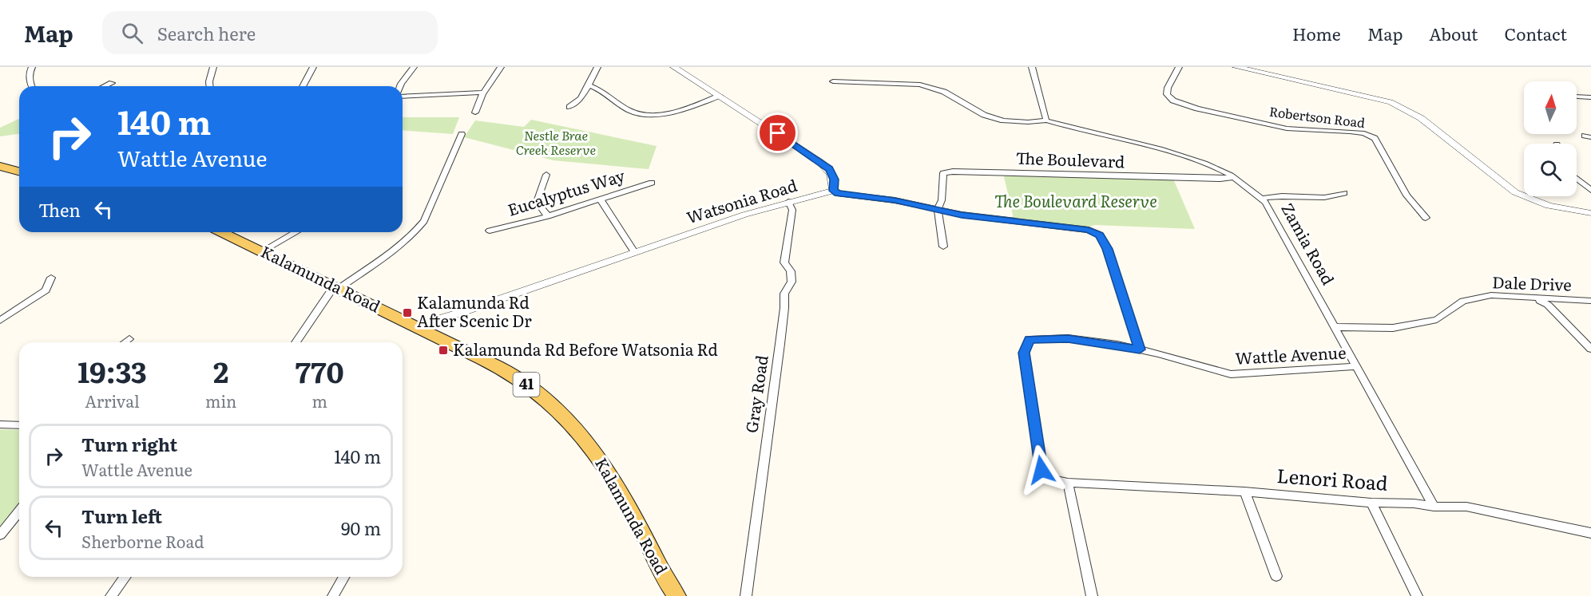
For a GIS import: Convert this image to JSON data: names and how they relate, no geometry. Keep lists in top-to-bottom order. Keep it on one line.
{"streets":{"main road":["Kalamunda Road","41"],"street":["Robertson Road","The Boulevard","Eucalyptus Way","Watsonia Road","Zamia Road","Dale Drive","Wattle Avenue","Gray Road","Lenori Road"]},"crossings":[["The Boulevard","Zamia Road"],["Watsonia Road","Kalamunda Road"],["Watsonia Road","Gray Road"],["Zamia Road","Dale Drive"],["Zamia Road","Wattle Avenue"],["Zamia Road","Lenori Road"],["Wattle Avenue","Lenori Road"]],"parks":["Nestle Brae Creek Reserve","The Boulevard Reserve"],"places":{"transit":["Kalamunda Rd After Scenic Dr","Kalamunda Rd Before Watsonia Rd"]},"north":"top","page":{"header":"Map","search":"Search here","nav":["Home","Map","About","Contact"],"turn":["140 m","Wattle Avenue"],"then":"Then","eta":["19:33","Arrival","2","min","770","m"],"list":[{"name":"Turn right","note":"Wattle Avenue","value":"140 m"},{"name":"Turn left","note":"Sherborne Road","value":"90 m"}]}}
